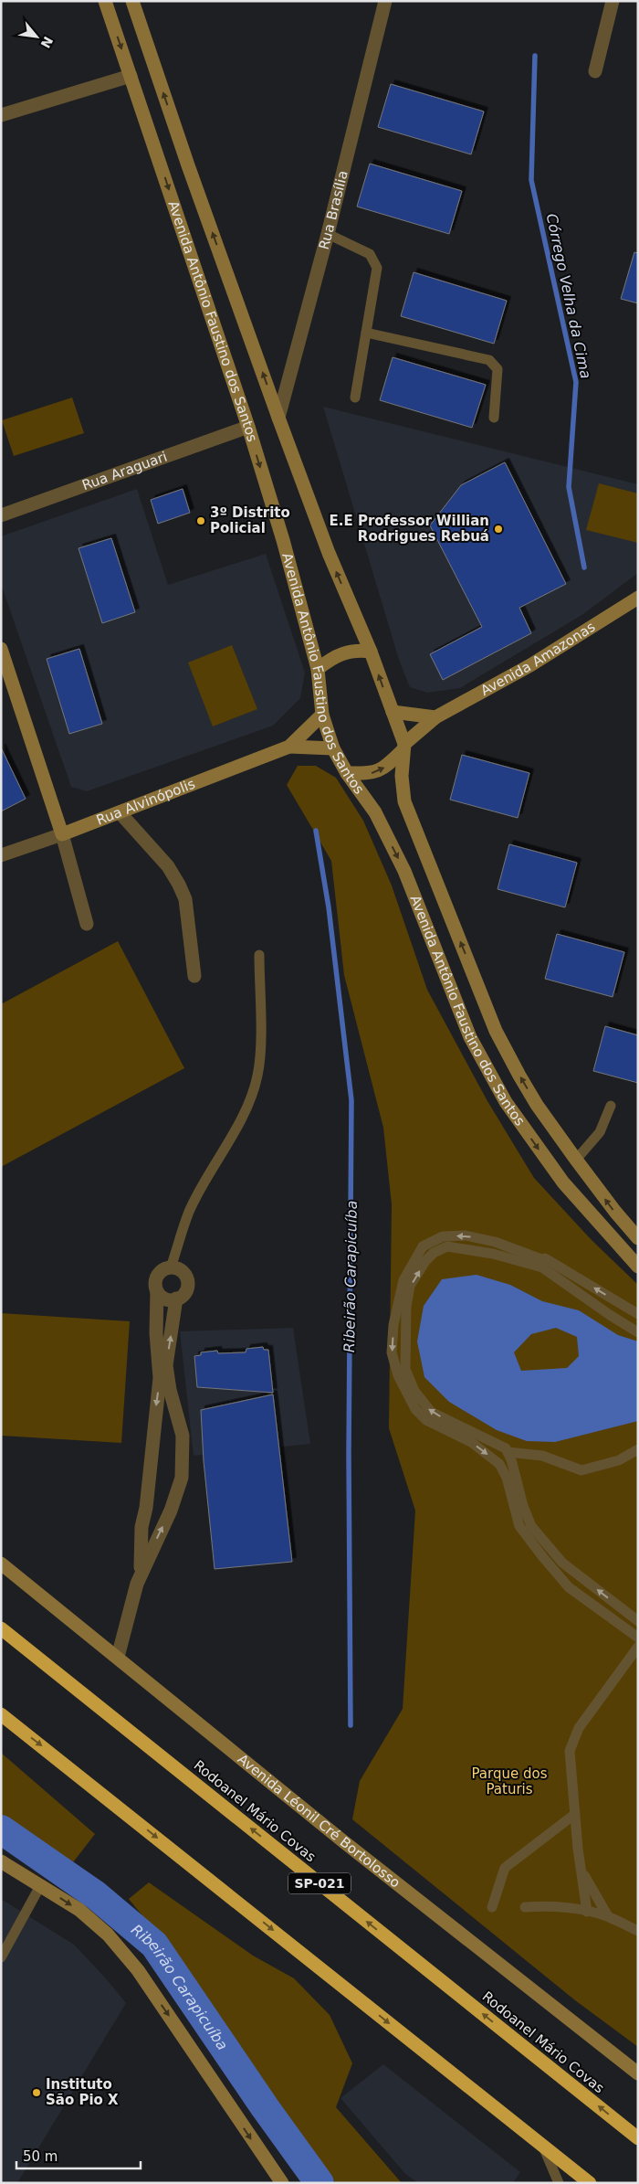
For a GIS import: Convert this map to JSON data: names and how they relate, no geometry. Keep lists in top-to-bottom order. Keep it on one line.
{"streets":{"highway":["Rodoanel Mário Covas","SP-021"],"main road":["Avenida Antônio Faustino dos Santos","Avenida Amazonas","Rua Alvinópolis","Avenida Léonil Cré Bortolosso"],"street":["Rua Brasília","Rua Araguari"]},"crossings":[["Rua Brasília","Avenida Antônio Faustino dos Santos"],["Avenida Antônio Faustino dos Santos","Rua Araguari"],["Avenida Antônio Faustino dos Santos","Avenida Amazonas"],["Avenida Antônio Faustino dos Santos","Rua Alvinópolis"]],"water":["Córrego Velha da Cima","Ribeirão Carapicuíba"],"parks":["Parque dos Paturis"],"places":["3º Distrito Policial","E.E Professor Willian Rodrigues Rebuá","Instituto São Pio X"],"scale_bar":"50 m","north":"bottom right"}
